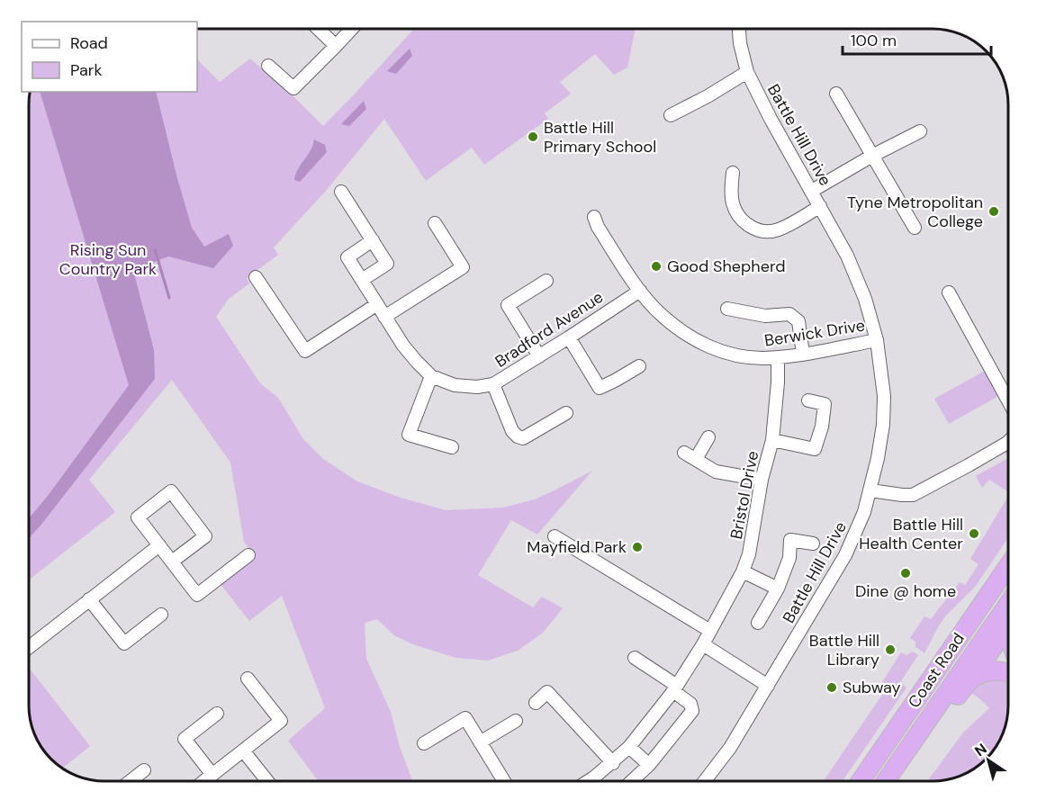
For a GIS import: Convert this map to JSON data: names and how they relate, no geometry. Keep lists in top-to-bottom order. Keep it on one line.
{"streets":{"highway":["Coast Road"],"street":["Battle Hill Drive","Bradford Avenue","Berwick Drive","Bristol Drive"]},"crossings":[["Battle Hill Drive","Berwick Drive"],["Bradford Avenue","Berwick Drive"],["Berwick Drive","Bristol Drive"]],"parks":["Rising Sun Country Park"],"places":["Battle Hill Primary School","Tyne Metropolitan College","Good Shepherd","Battle Hill Health Center","Mayfield Park","Dine @ home","Battle Hill Library","Subway"],"legend":["Road","Park"],"scale_bar":"100 m","north":"top left"}
